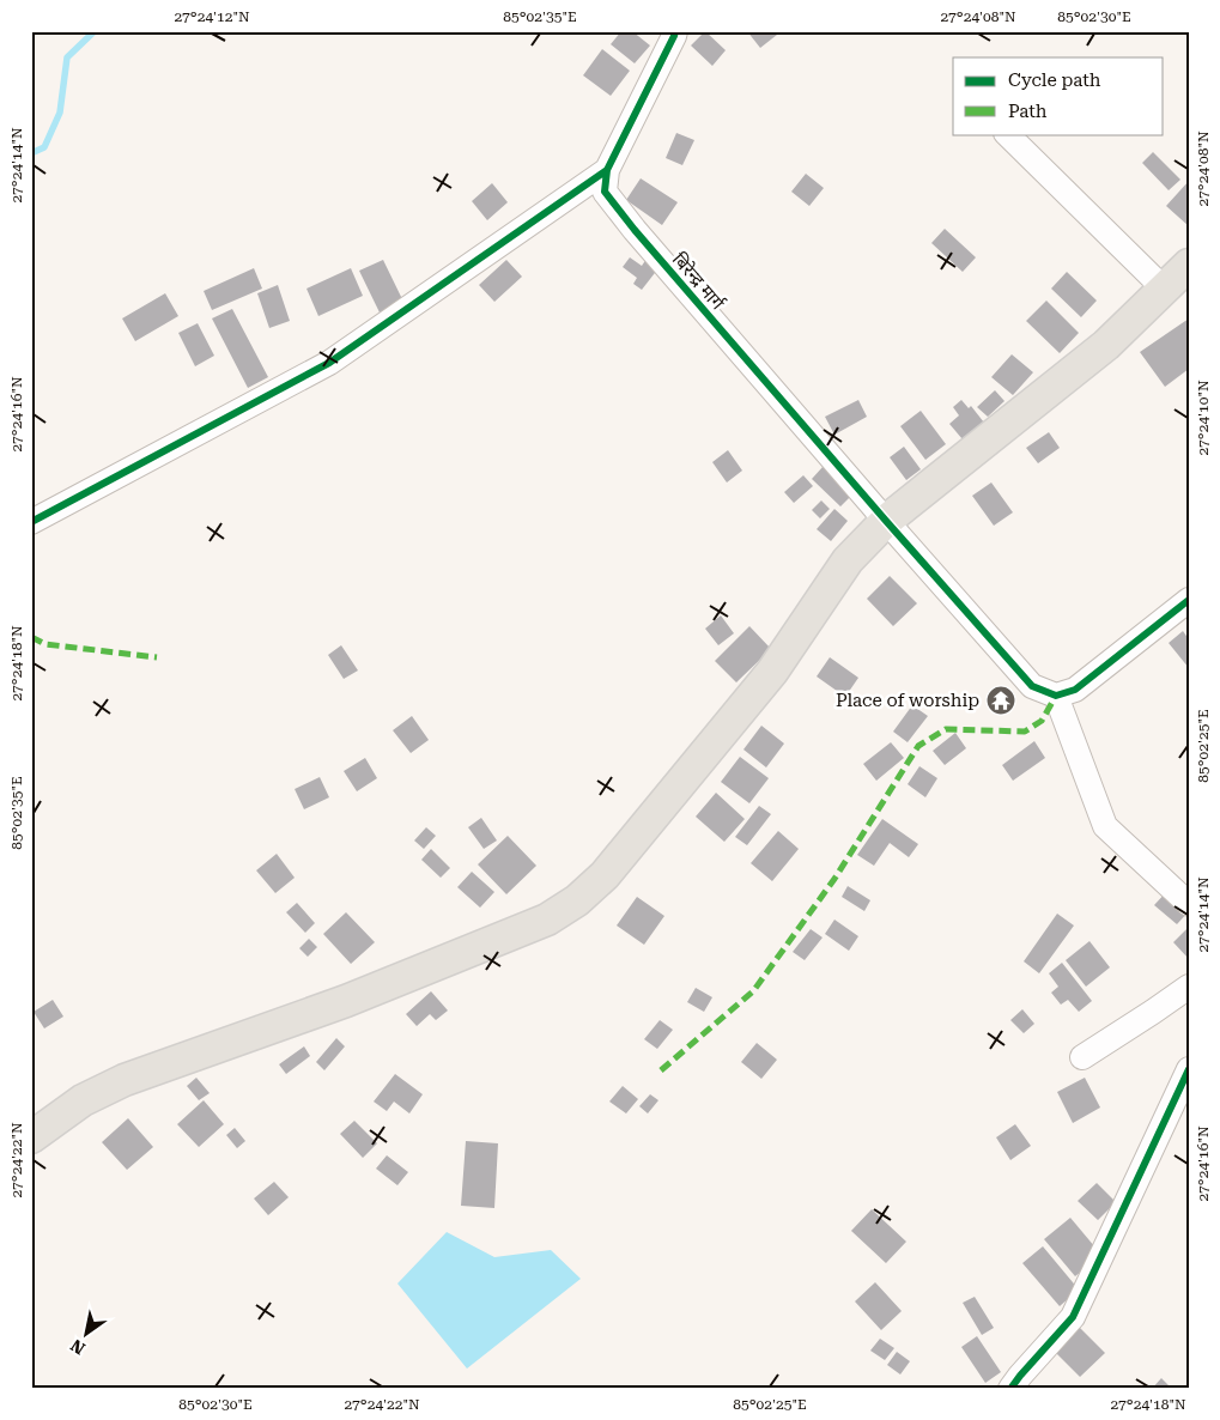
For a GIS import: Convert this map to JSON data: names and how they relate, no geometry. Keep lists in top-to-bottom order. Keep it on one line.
{"streets":{"street":["बिरेन्द्र मार्ग"]},"places":{"temple":["Place of worship"]},"legend":["Cycle path","Path"],"north":"bottom left","coordinates":["27°24'12\"N","85°02'35\"E","27°24'08\"N","85°02'30\"E","27°24'14\"N","27°24'16\"N","27°24'10\"N","27°24'18\"N","85°02'25\"E","27°24'22\"N"]}
